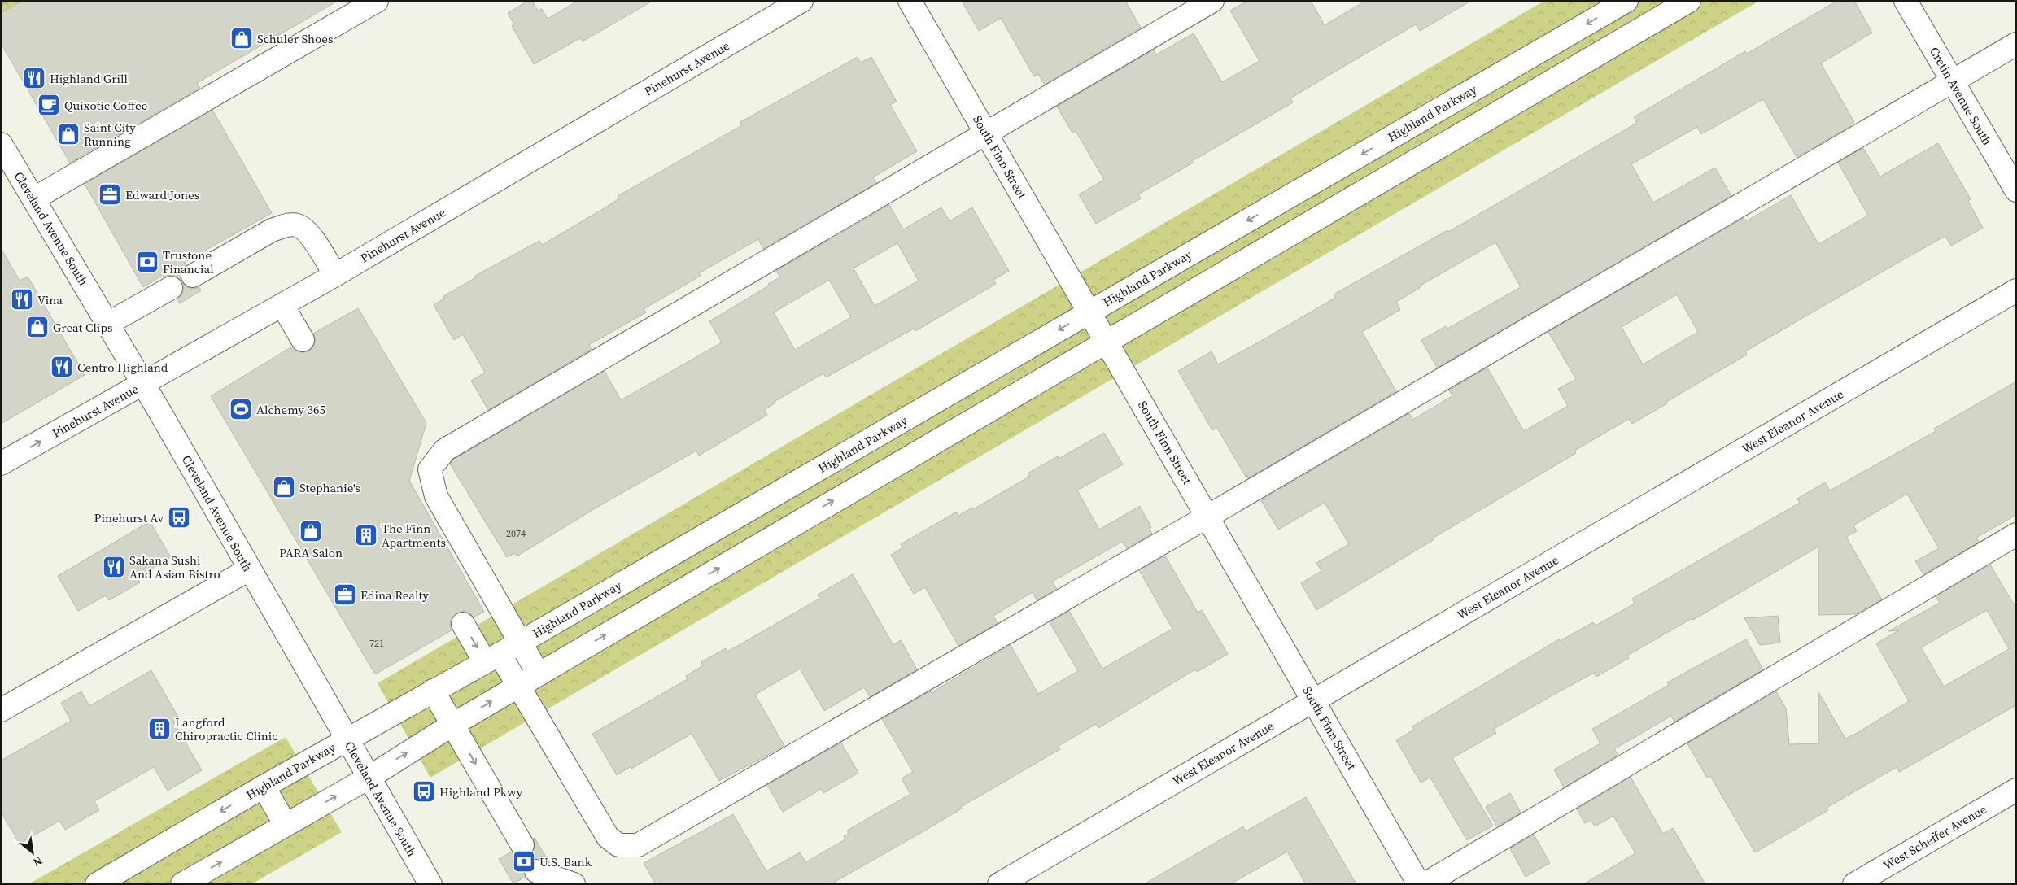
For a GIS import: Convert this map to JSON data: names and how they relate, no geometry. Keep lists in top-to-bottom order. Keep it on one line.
{"streets":{"street":["Pinehurst Avenue","Cretin Avenue South","Highland Parkway","South Finn Street","Cleveland Avenue South","West Eleanor Avenue","West Scheffer Avenue"]},"crossings":[["Pinehurst Avenue","Cleveland Avenue South"],["Highland Parkway","South Finn Street"],["Highland Parkway","Cleveland Avenue South"],["South Finn Street","West Eleanor Avenue"]],"places":{"shop":["Schuler Shoes","Saint City Running","Great Clips","Stephanie's","PARA Salon"],"restaurant":["Highland Grill","Vina","Centro Highland","Sakana Sushi And Asian Bistro"],"cafe":["Quixotic Coffee"],"office":["Edward Jones","Edina Realty"],"bank":["Trustone Financial","U.S. Bank"],"sports":["Alchemy 365"],"bus stop":["Pinehurst Av","Highland Pkwy"],"building":["The Finn Apartments","Langford Chiropractic Clinic"]},"house_numbers":["2074","721"],"north":"bottom right"}
